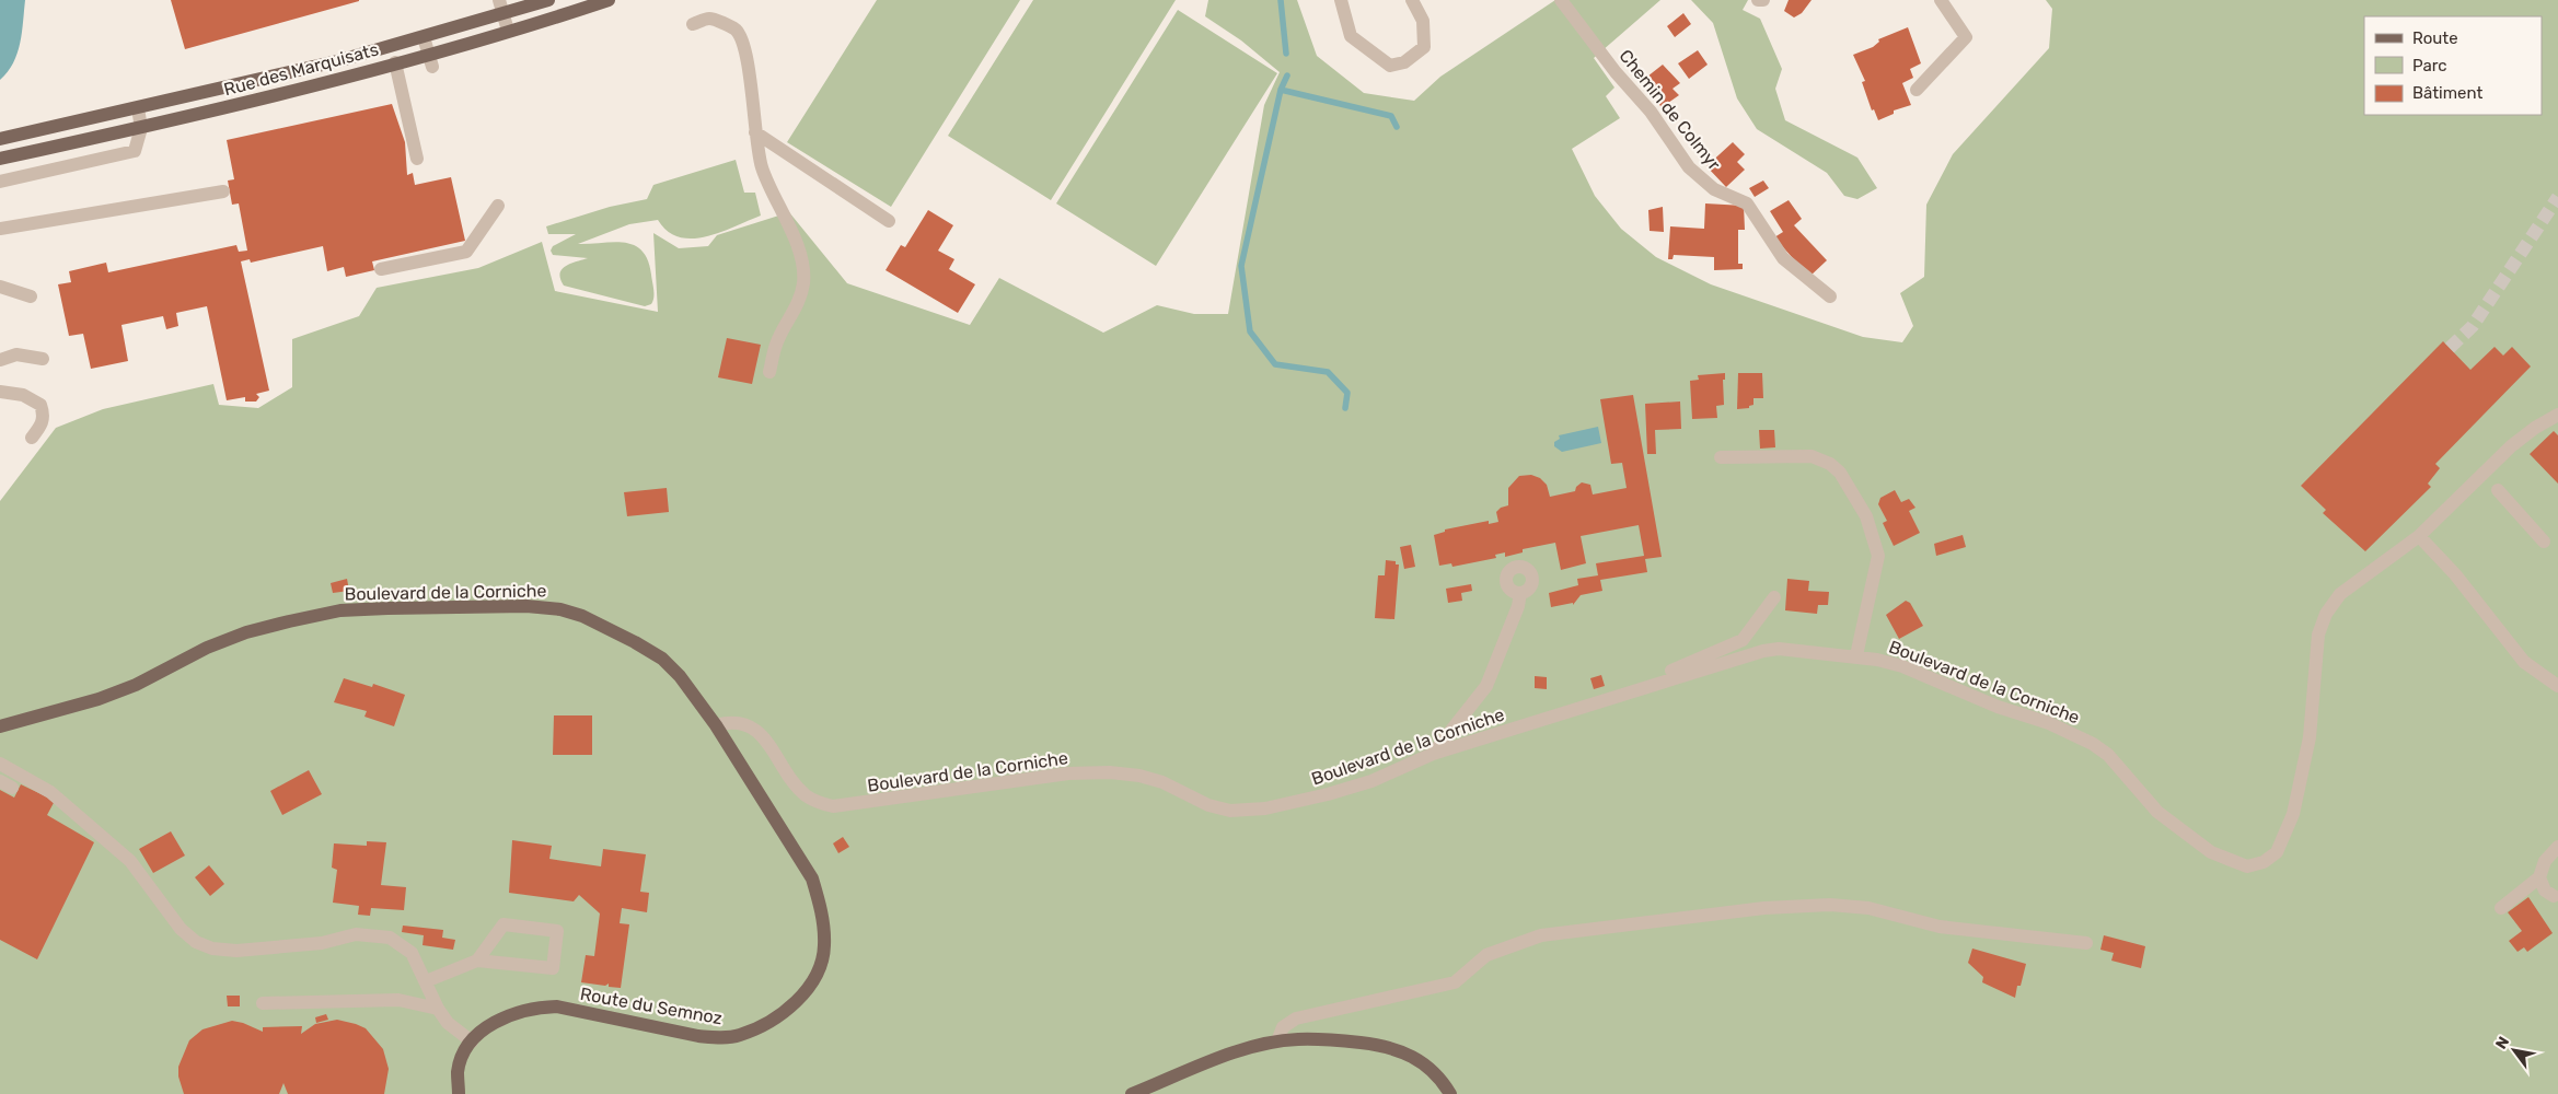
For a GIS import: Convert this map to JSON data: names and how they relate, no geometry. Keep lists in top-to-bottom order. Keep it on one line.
{"streets":{"main road":["Rue des Marquisats","Boulevard de la Corniche","Route du Semnoz"],"street":["Chemin de Colmyr"]},"crossings":[["Boulevard de la Corniche","Route du Semnoz"]],"legend":["Route","Parc","Bâtiment"],"north":"top left"}
